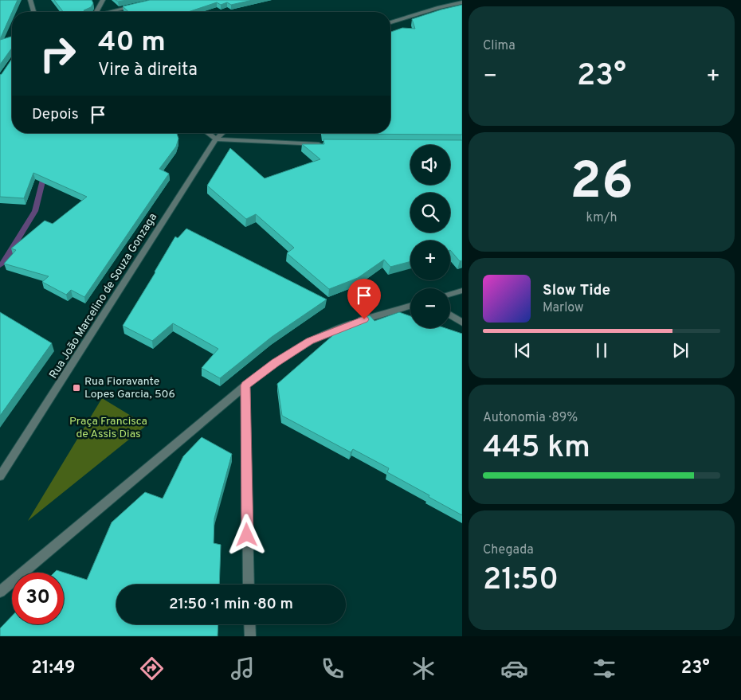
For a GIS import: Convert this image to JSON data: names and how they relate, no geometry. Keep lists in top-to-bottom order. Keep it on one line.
{"streets":{"street":["Rua João Marcelino de Souza Gonzaga"]},"parks":["Praça Francisca de Assis Dias"],"places":{"transit":["Rua Fioravante Lopes Garcia, 506"]},"page":{"tile":["Clima",["26","km/h"],["Autonomia · 89%","445 km"],["Chegada","21:50"]],"turn":["40 m","Vire à direita"],"heat":["−","23°","+"],"then":"Depois","map_buttons":["+","−"],"song":["Slow Tide","Marlow"],"limit":"30","trip":"21:50 · 1 min · 80 m","tabs":["21:49","23°"]}}
